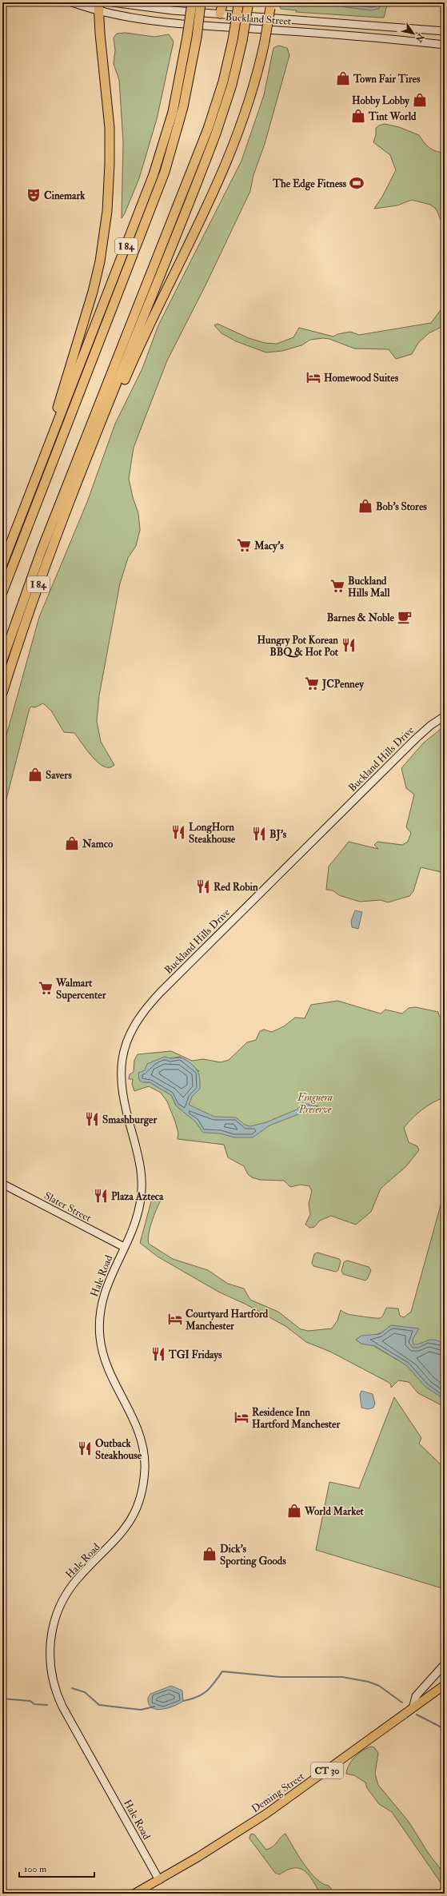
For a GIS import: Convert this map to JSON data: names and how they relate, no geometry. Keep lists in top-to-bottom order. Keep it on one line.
{"streets":{"highway":["I 84"],"main road":["CT 30","Deming Street"],"street":["Buckland Street","Buckland Hills Drive","Slater Street","Hale Road"]},"crossings":[["Buckland Hills Drive","Slater Street"],["Buckland Hills Drive","Hale Road"],["Slater Street","Hale Road"],["Hale Road","Deming Street"],["CT 30","Deming Street"]],"parks":["Finguera Preserve"],"places":{"shop":["Town Fair Tires","Hobby Lobby","Tint World","Bob's Stores","Savers","Namco","World Market","Dick's Sporting Goods"],"sports":["The Edge Fitness"],"theatre":["Cinemark"],"hotel":["Homewood Suites","Courtyard Hartford Manchester","Residence Inn Hartford Manchester"],"supermarket":["Macy's","Buckland Hills Mall","JCPenney","Walmart Supercenter"],"cafe":["Barnes & Noble"],"restaurant":["Hungry Pot Korean BBQ & Hot Pot","LongHorn Steakhouse","BJ's","Red Robin","Smashburger","Plaza Azteca","TGI Fridays","Outback Steakhouse"]},"scale_bar":"100 m","north":"bottom right"}
